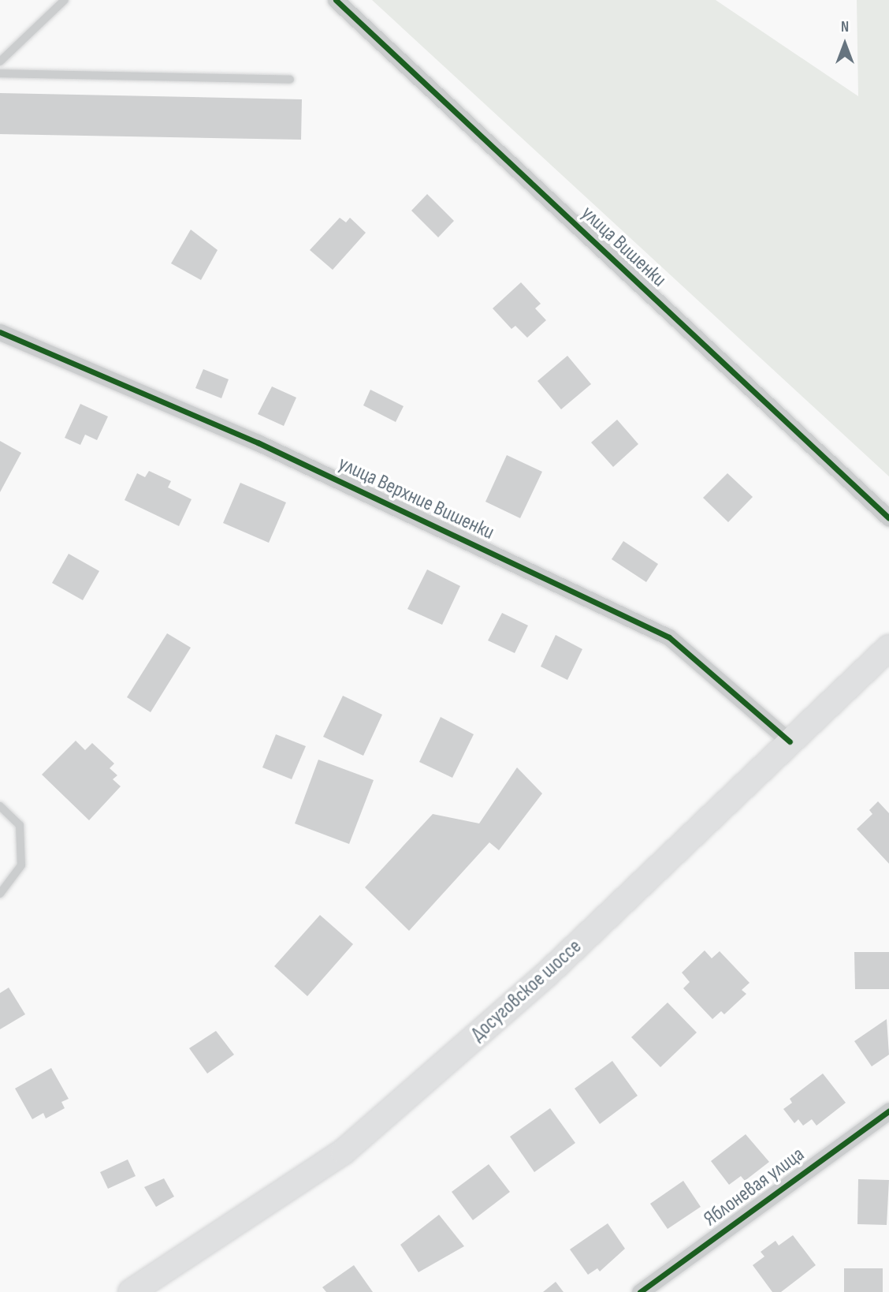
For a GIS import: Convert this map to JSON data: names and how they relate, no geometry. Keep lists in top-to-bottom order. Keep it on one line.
{"streets":{"main road":["Досуговское шоссе"],"street":["улица Вишенки","улица Верхние Вишенки","Яблоневая улица"]},"crossings":[["улица Верхние Вишенки","Досуговское шоссе"]],"north":"top"}
